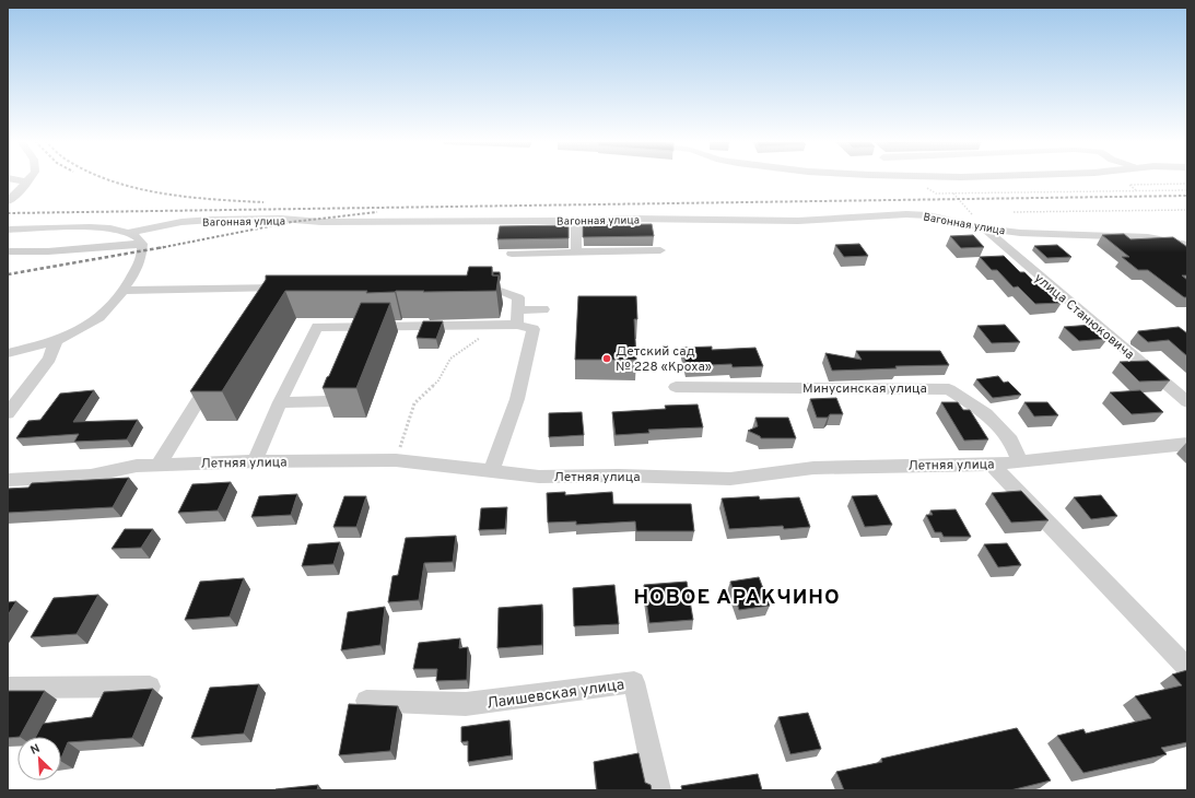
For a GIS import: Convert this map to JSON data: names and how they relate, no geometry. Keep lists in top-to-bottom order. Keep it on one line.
{"streets":{"street":["Вагонная улица","улица Станюковича","Минусинская улица","Летняя улица","Лаишевская улица"]},"crossings":[["Вагонная улица","улица Станюковича"],["Минусинская улица","Летняя улица"]],"districts":["НОВОЕ АРАКЧИНО"],"places":["Детский сад № 228 «Кроха»"],"north":"top left"}
